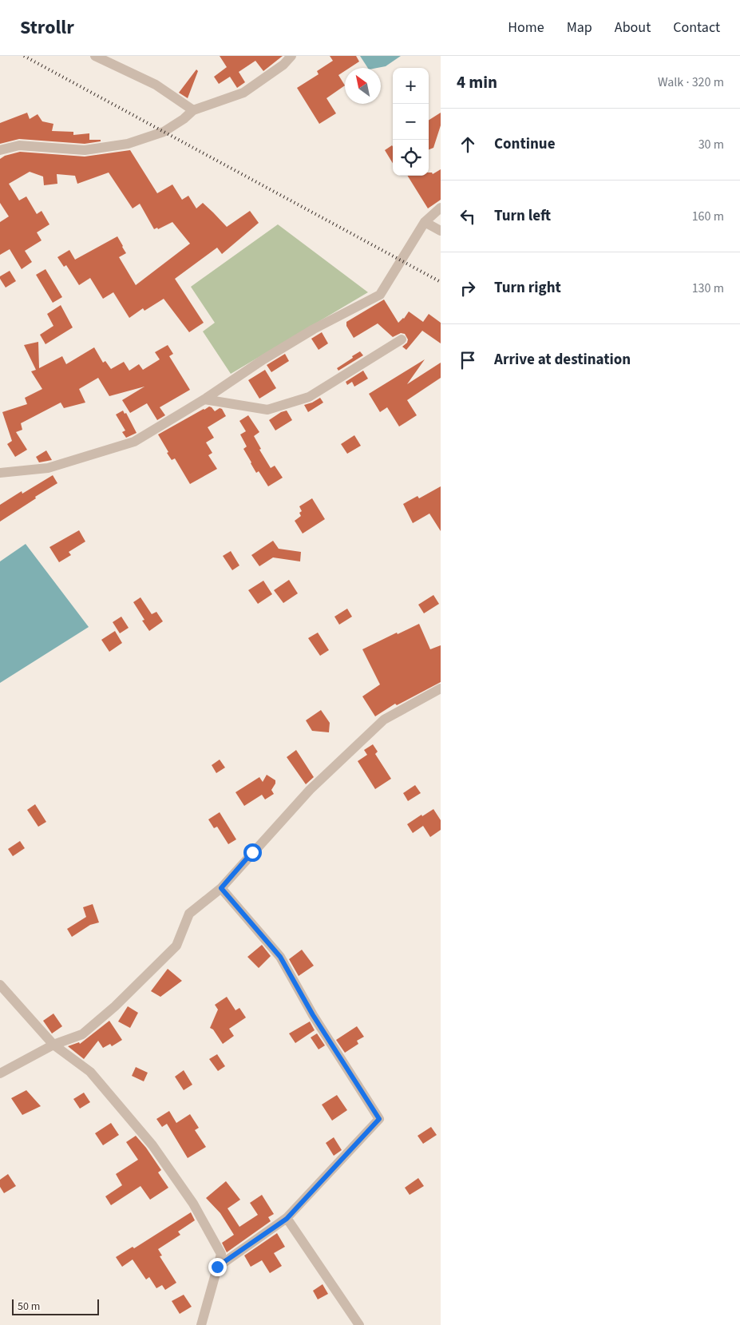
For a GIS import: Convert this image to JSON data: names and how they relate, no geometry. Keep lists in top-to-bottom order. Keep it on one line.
{"scale_bar":"50 m","north":"top left","page":{"header":"Strollr","nav":["Home","Map","About","Contact"],"heading":["4 min","Walk · 320 m"],"map_buttons":["+","−"],"list":[["Continue","30 m"],["Turn left","160 m"],["Turn right","130 m"],"Arrive at destination"],"scale":"50 m"}}
